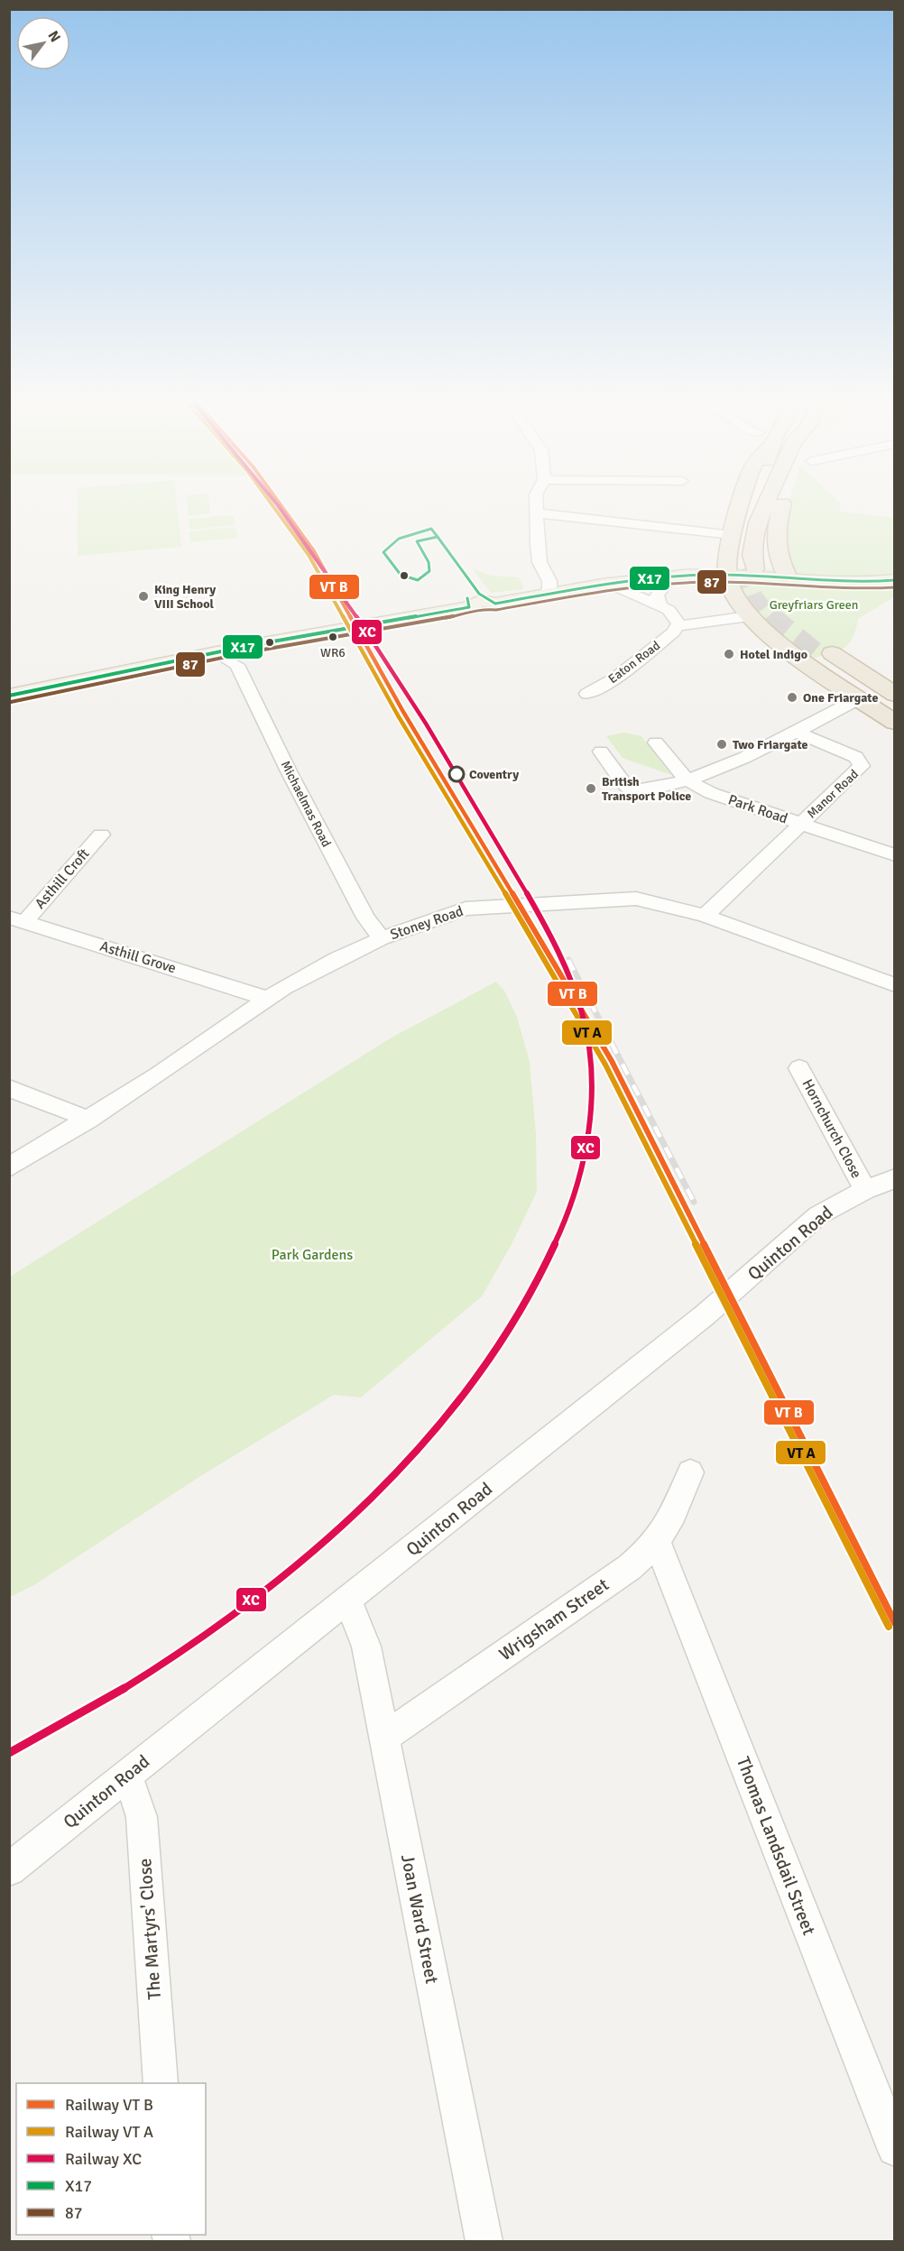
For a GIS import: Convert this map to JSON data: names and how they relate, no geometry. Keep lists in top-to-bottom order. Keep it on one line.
{"streets":{"street":["Eaton Road","Manor Road","Michaelmas Road","Park Road","Asthill Croft","Stoney Road","Asthill Grove","Hornchurch Close","Quinton Road","Wrigsham Street","Thomas Landsdail Street","Joan Ward Street","The Martyrs' Close"]},"crossings":[["Manor Road","Park Road"],["Manor Road","Stoney Road"],["Michaelmas Road","Stoney Road"],["Asthill Croft","Asthill Grove"],["Stoney Road","Asthill Grove"],["Hornchurch Close","Quinton Road"],["Quinton Road","Joan Ward Street"],["Quinton Road","The Martyrs' Close"],["Wrigsham Street","Thomas Landsdail Street"],["Wrigsham Street","Joan Ward Street"]],"parks":["Greyfriars Green","Park Gardens"],"places":["King Henry VIII School","WR6","Hotel Indigo","One Friargate","Two Friargate","Coventry","British Transport Police"],"lines":["rail line XC","transit line X17","transit line 87"],"legend":["Railway VT B","Railway VT A","Railway XC","X17","87"],"north":"top right"}
